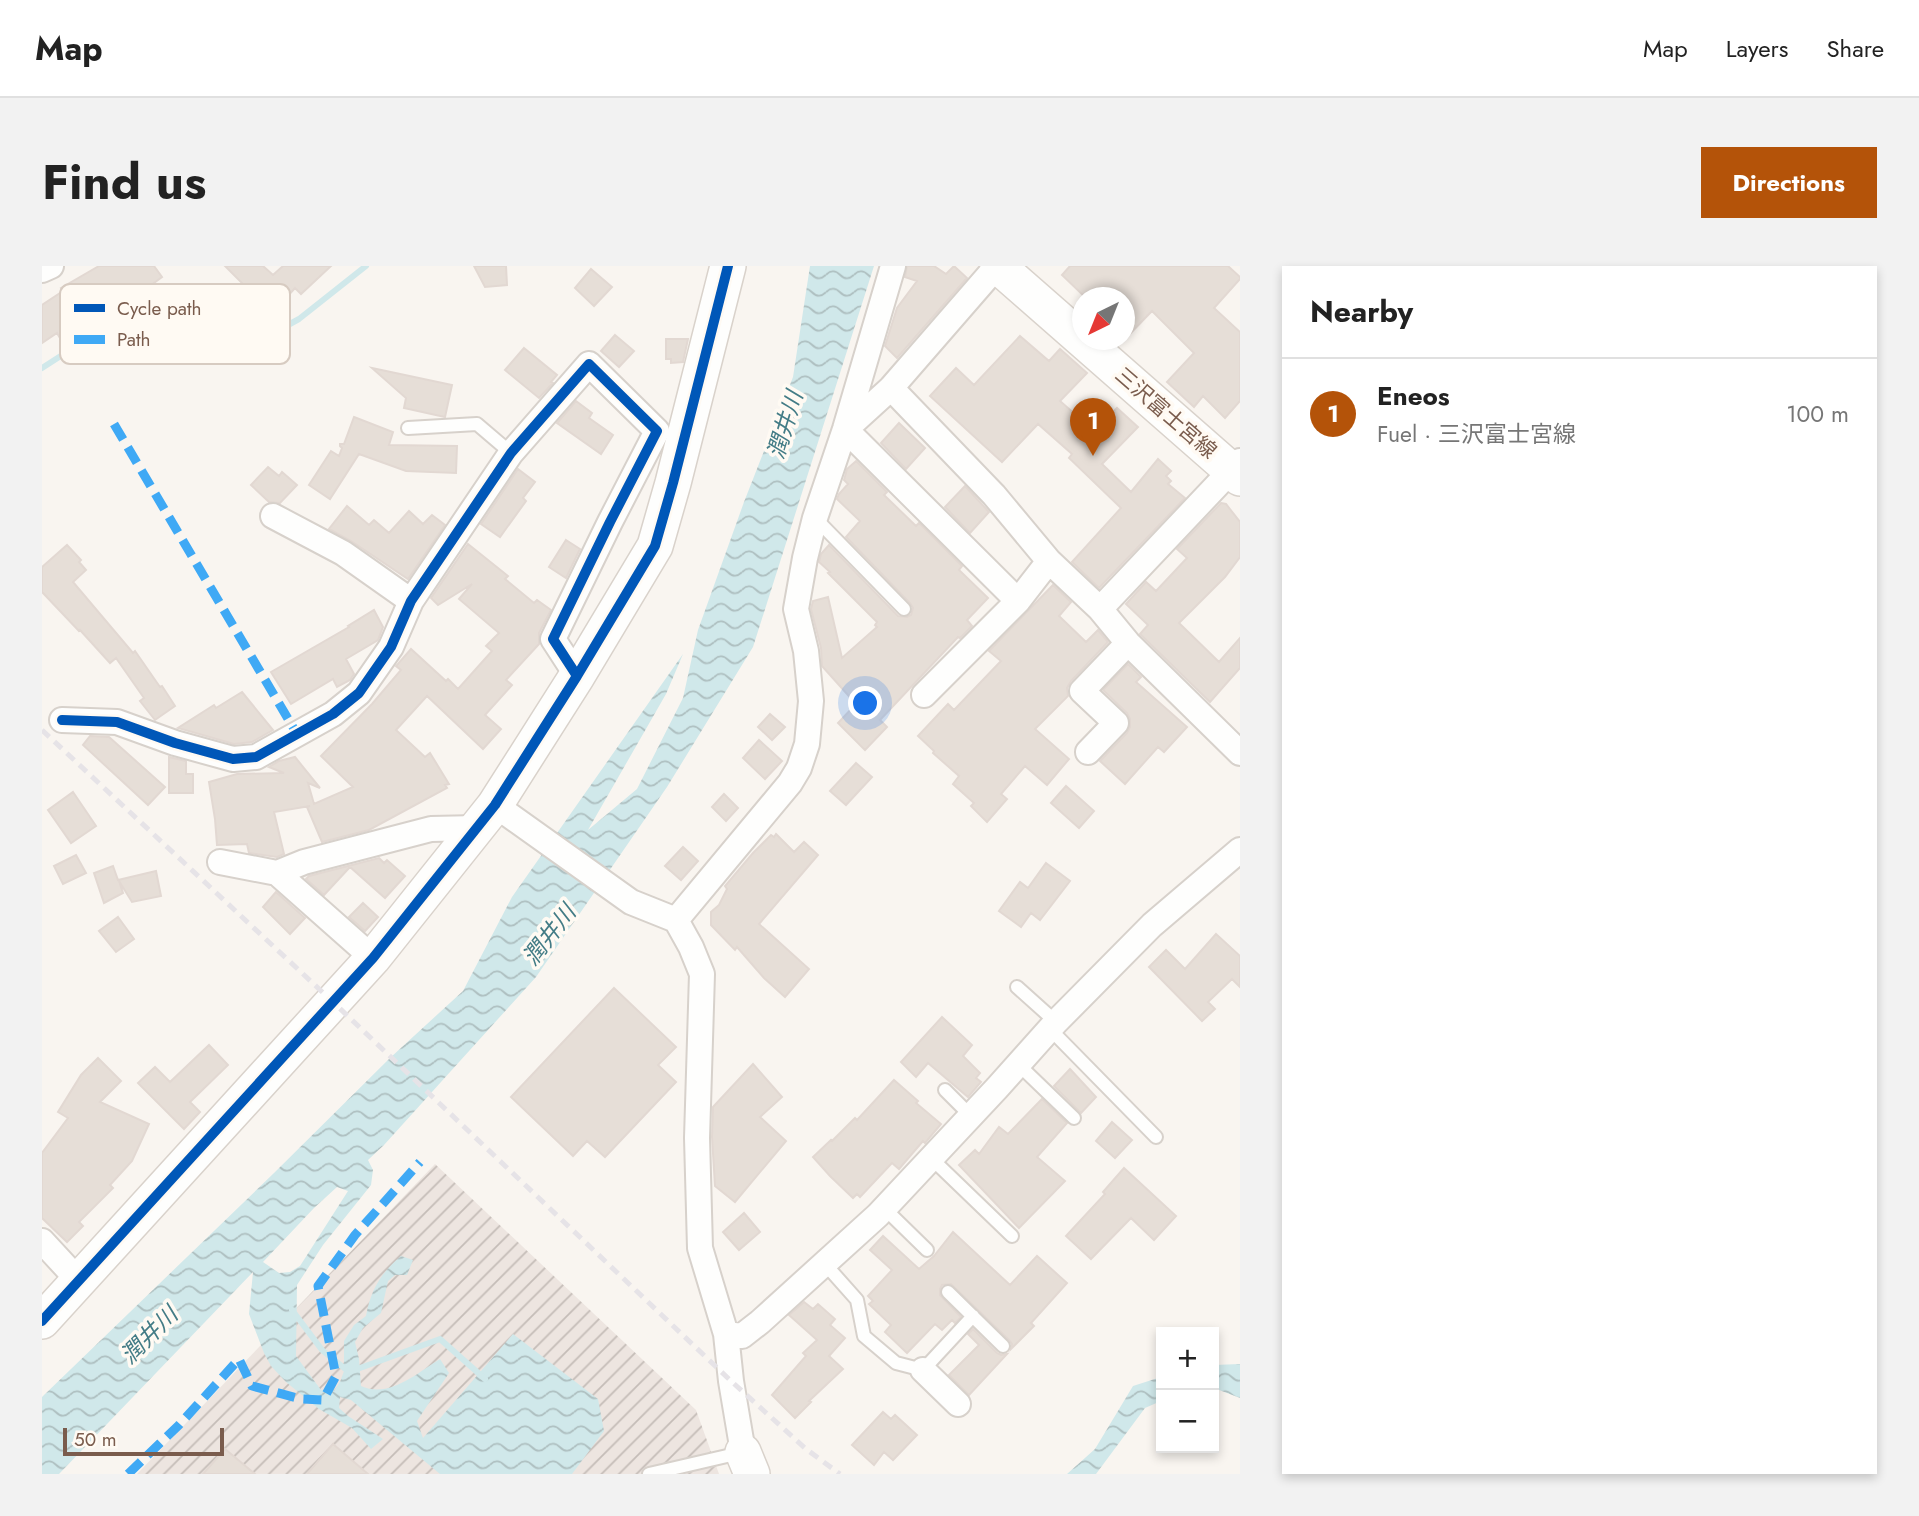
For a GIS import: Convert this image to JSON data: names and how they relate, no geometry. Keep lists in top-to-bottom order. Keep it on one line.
{"streets":{"street":["三沢富士宮線"]},"water":["潤井川"],"legend":["Cycle path","Path"],"scale_bar":"50 m","north":"bottom left","page":{"header":"Map","nav":["Map","Layers","Share"],"title":"Find us","buttons":"Directions","heading":"Nearby","list":[{"mark":"1","name":"Eneos","note":"Fuel · 三沢富士宮線","value":"100 m"}],"pins":"1","map_buttons":["+","−"],"scale":"50 m"}}
